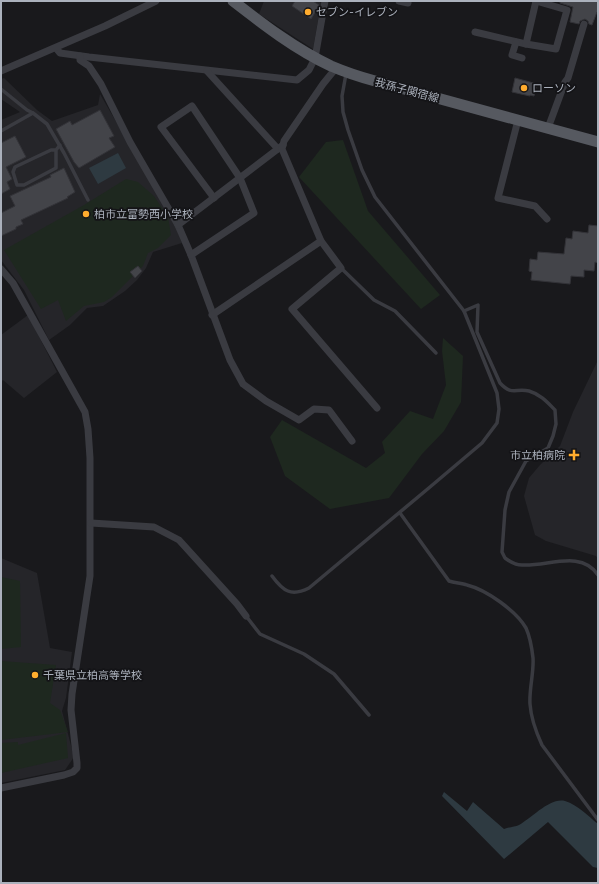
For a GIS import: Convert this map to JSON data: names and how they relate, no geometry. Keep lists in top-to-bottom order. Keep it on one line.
{"streets":{"main road":["我孫子関宿線"]},"places":{"other":["セブン-イレブン","ローソン","柏市立富勢西小学校","千葉県立柏高等学校"],"health":["市立柏病院"]}}
